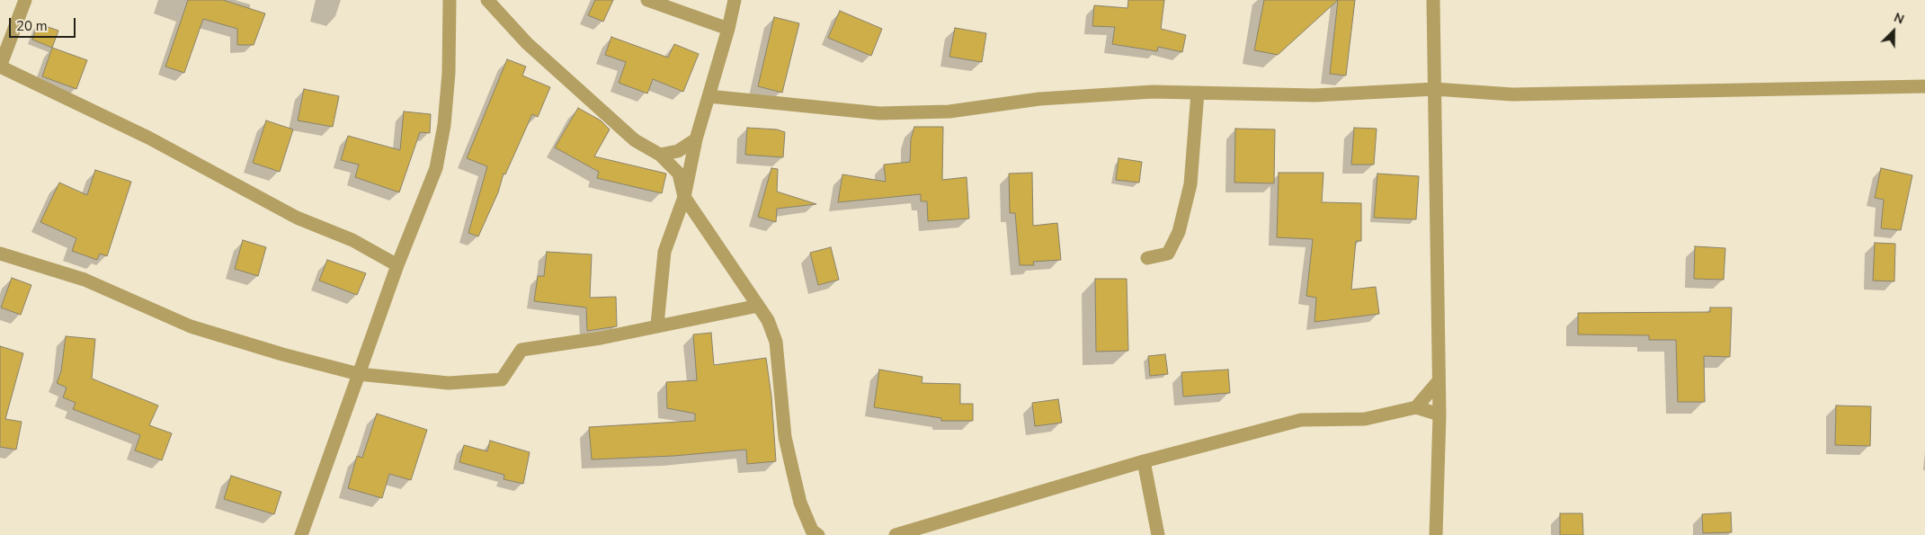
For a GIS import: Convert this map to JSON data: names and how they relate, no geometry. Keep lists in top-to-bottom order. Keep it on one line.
{"scale_bar":"20 m","north":"top right"}
